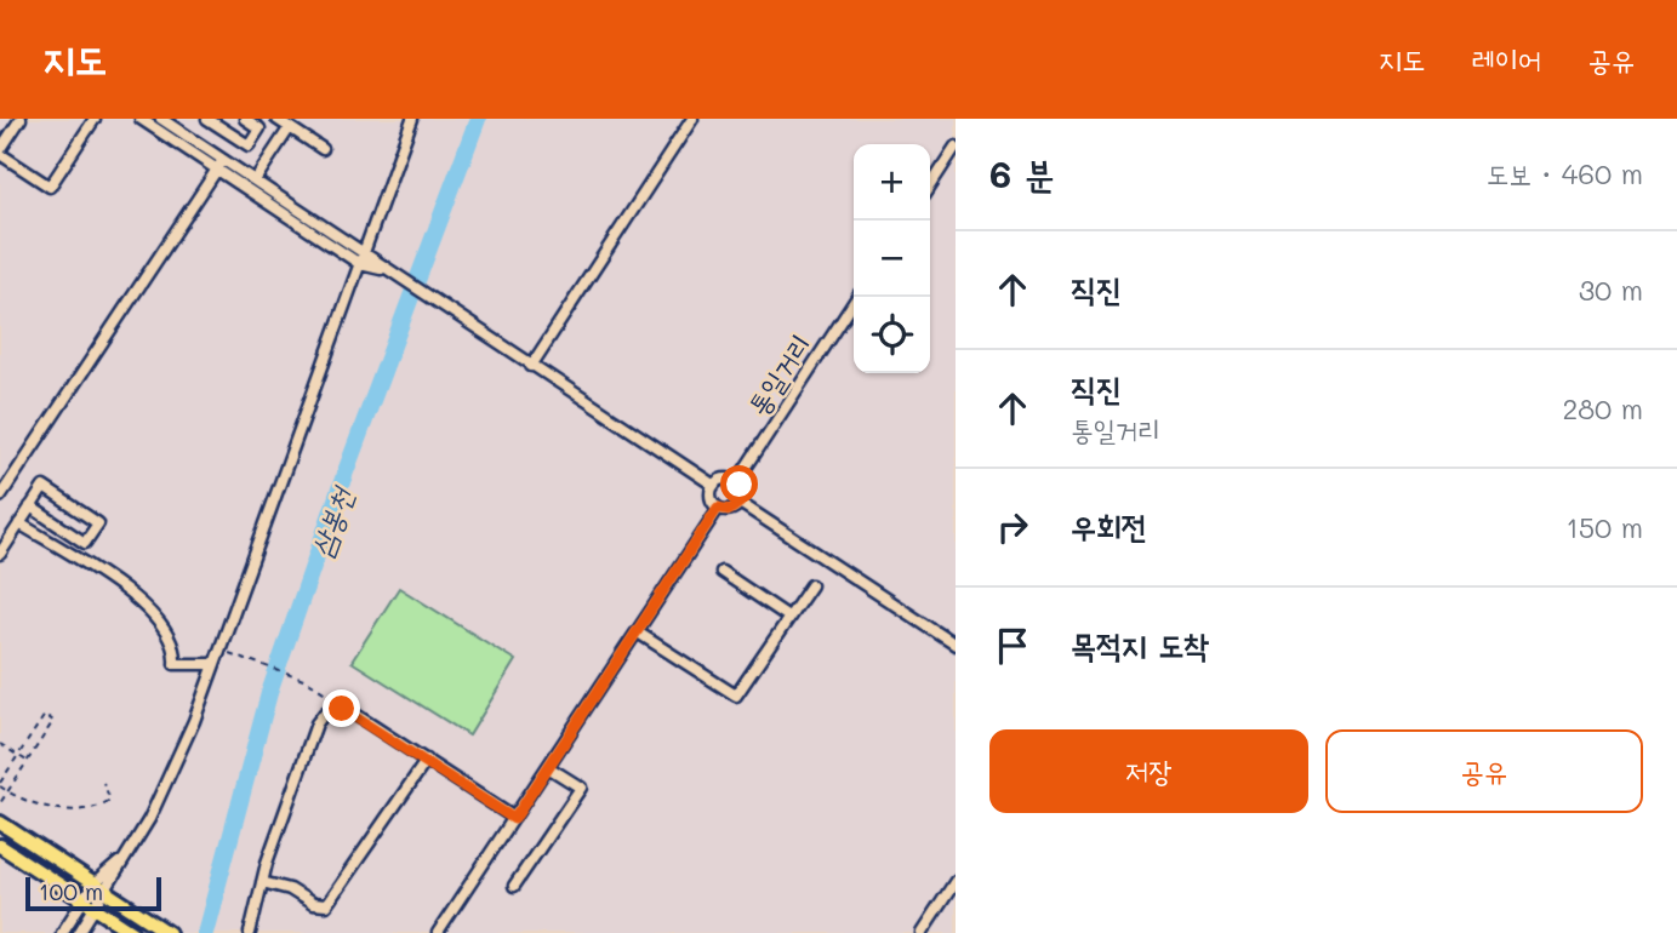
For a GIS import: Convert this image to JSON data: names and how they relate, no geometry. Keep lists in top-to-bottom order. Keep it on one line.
{"streets":{"street":["통일거리"]},"water":["삼봉천"],"scale_bar":"100 m","page":{"header":"지도","nav":["지도","레이어","공유"],"heading":["6 분","도보 · 460 m"],"map_buttons":["+","−"],"list":[["직진","30 m"],["직진","통일거리","280 m"],["우회전","150 m"],"목적지 도착"],"buttons":["저장","공유"],"scale":"100 m"}}
